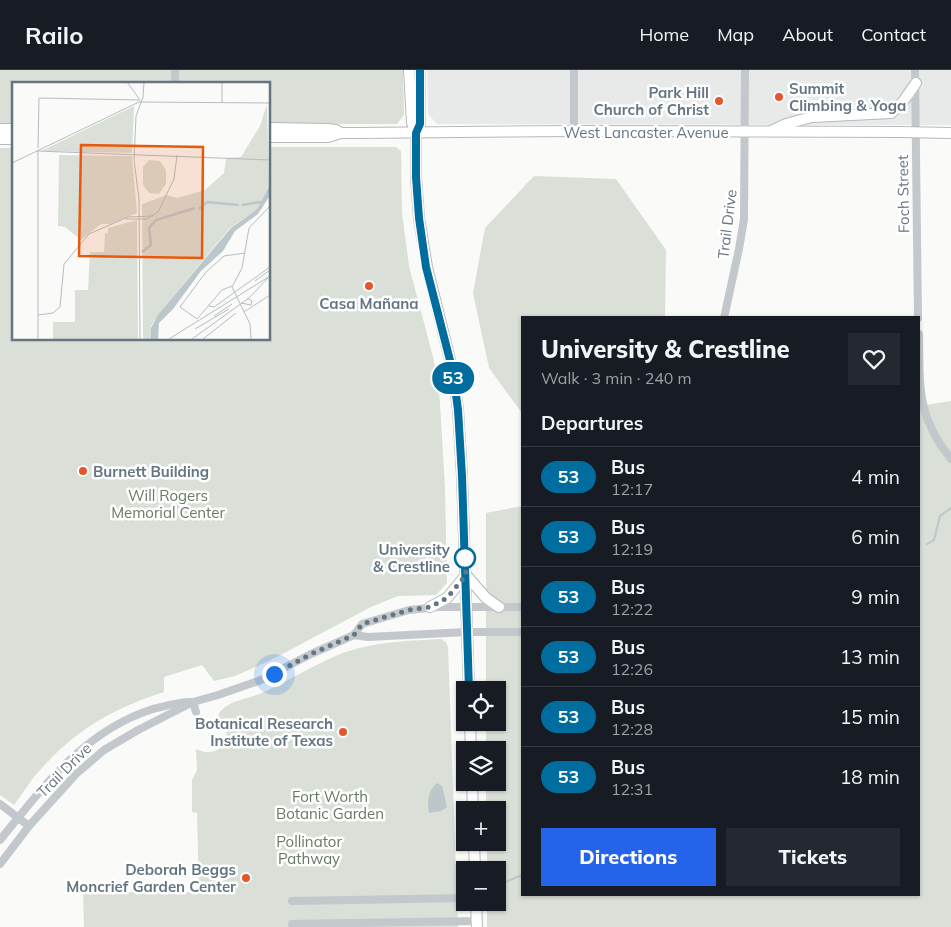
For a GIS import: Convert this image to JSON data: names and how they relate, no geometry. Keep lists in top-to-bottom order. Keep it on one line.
{"streets":{"main road":["West Lancaster Avenue"],"street":["Foch Street","Trail Drive"]},"crossings":[["West Lancaster Avenue","Trail Drive"]],"parks":["Will Rogers Memorial Center","Fort Worth Botanic Garden","Pollinator Pathway"],"places":["Summit Climbing & Yoga","Park Hill Church of Christ","Casa Mañana","Burnett Building","University & Crestline","Botanical Research Institute of Texas","Deborah Beggs Moncrief Garden Center"],"lines":["bus line 53"],"page":{"header":"Railo","nav":["Home","Map","About","Contact"],"on_map":"53","heading":[["University & Crestline","Walk · 3 min · 240 m"],"Departures"],"list":[{"mark":"53","name":"Bus","note":"12:17","value":"4 min"},{"mark":"53","name":"Bus","note":"12:19","value":"6 min"},{"mark":"53","name":"Bus","note":"12:22","value":"9 min"},{"mark":"53","name":"Bus","note":"12:26","value":"13 min"},{"mark":"53","name":"Bus","note":"12:28","value":"15 min"},{"mark":"53","name":"Bus","note":"12:31","value":"18 min"}],"map_buttons":["+","−"],"buttons":["Directions","Tickets"]}}
